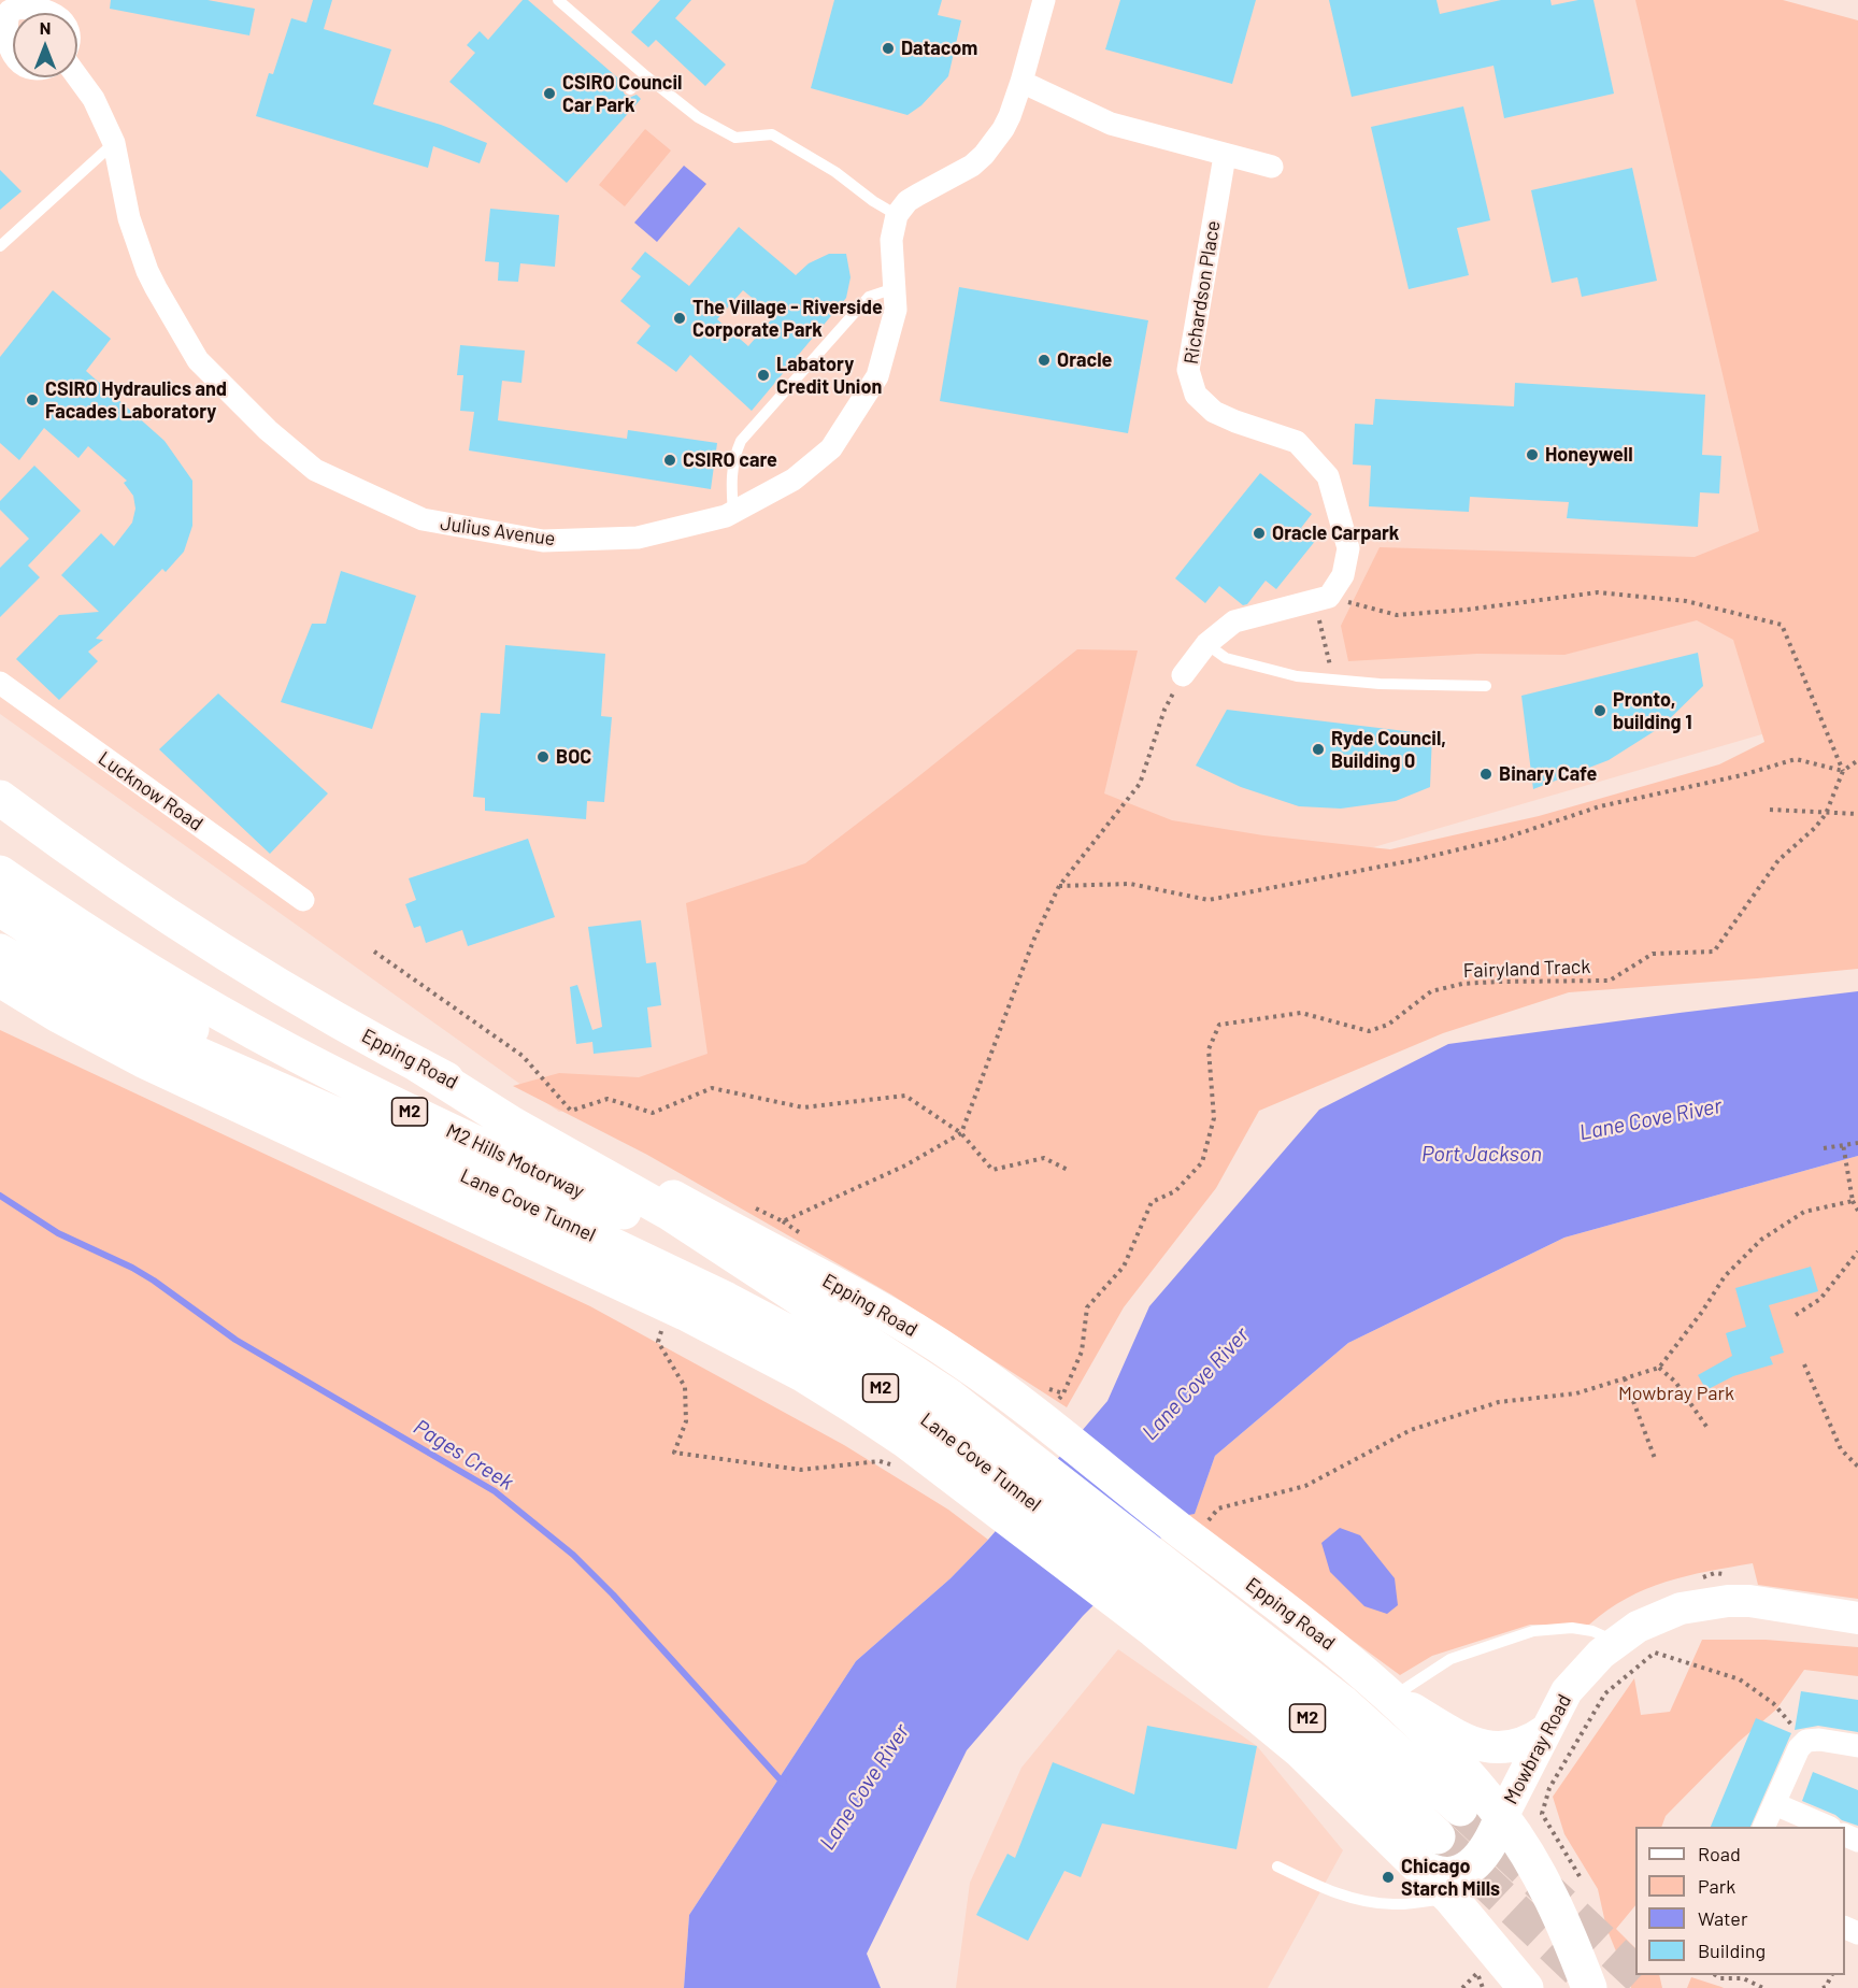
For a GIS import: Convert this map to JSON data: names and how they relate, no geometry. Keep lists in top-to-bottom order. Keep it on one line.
{"streets":{"main road":["Epping Road","M2","M2 Hills Motorway","Lane Cove Tunnel","Mowbray Road"],"street":["Richardson Place","Julius Avenue","Lucknow Road"],"path":["Fairyland Track"]},"crossings":[["Epping Road","M2"],["Epping Road","Mowbray Road"],["M2","M2 Hills Motorway"],["M2","Lane Cove Tunnel"],["M2 Hills Motorway","Lane Cove Tunnel"]],"water":["Lane Cove River","Port Jackson","Pages Creek"],"parks":["Mowbray Park"],"places":["Datacom","CSIRO Council Car Park","The Village - Riverside Corporate Park","Oracle","Labatory Credit Union","CSIRO Hydraulics and Facades Laboratory","Honeywell","CSIRO care","Oracle Carpark","Pronto, building 1","Ryde Council, Building 0","BOC","Binary Cafe","Chicago Starch Mills"],"legend":["Road","Park","Water","Building"],"north":"top"}
